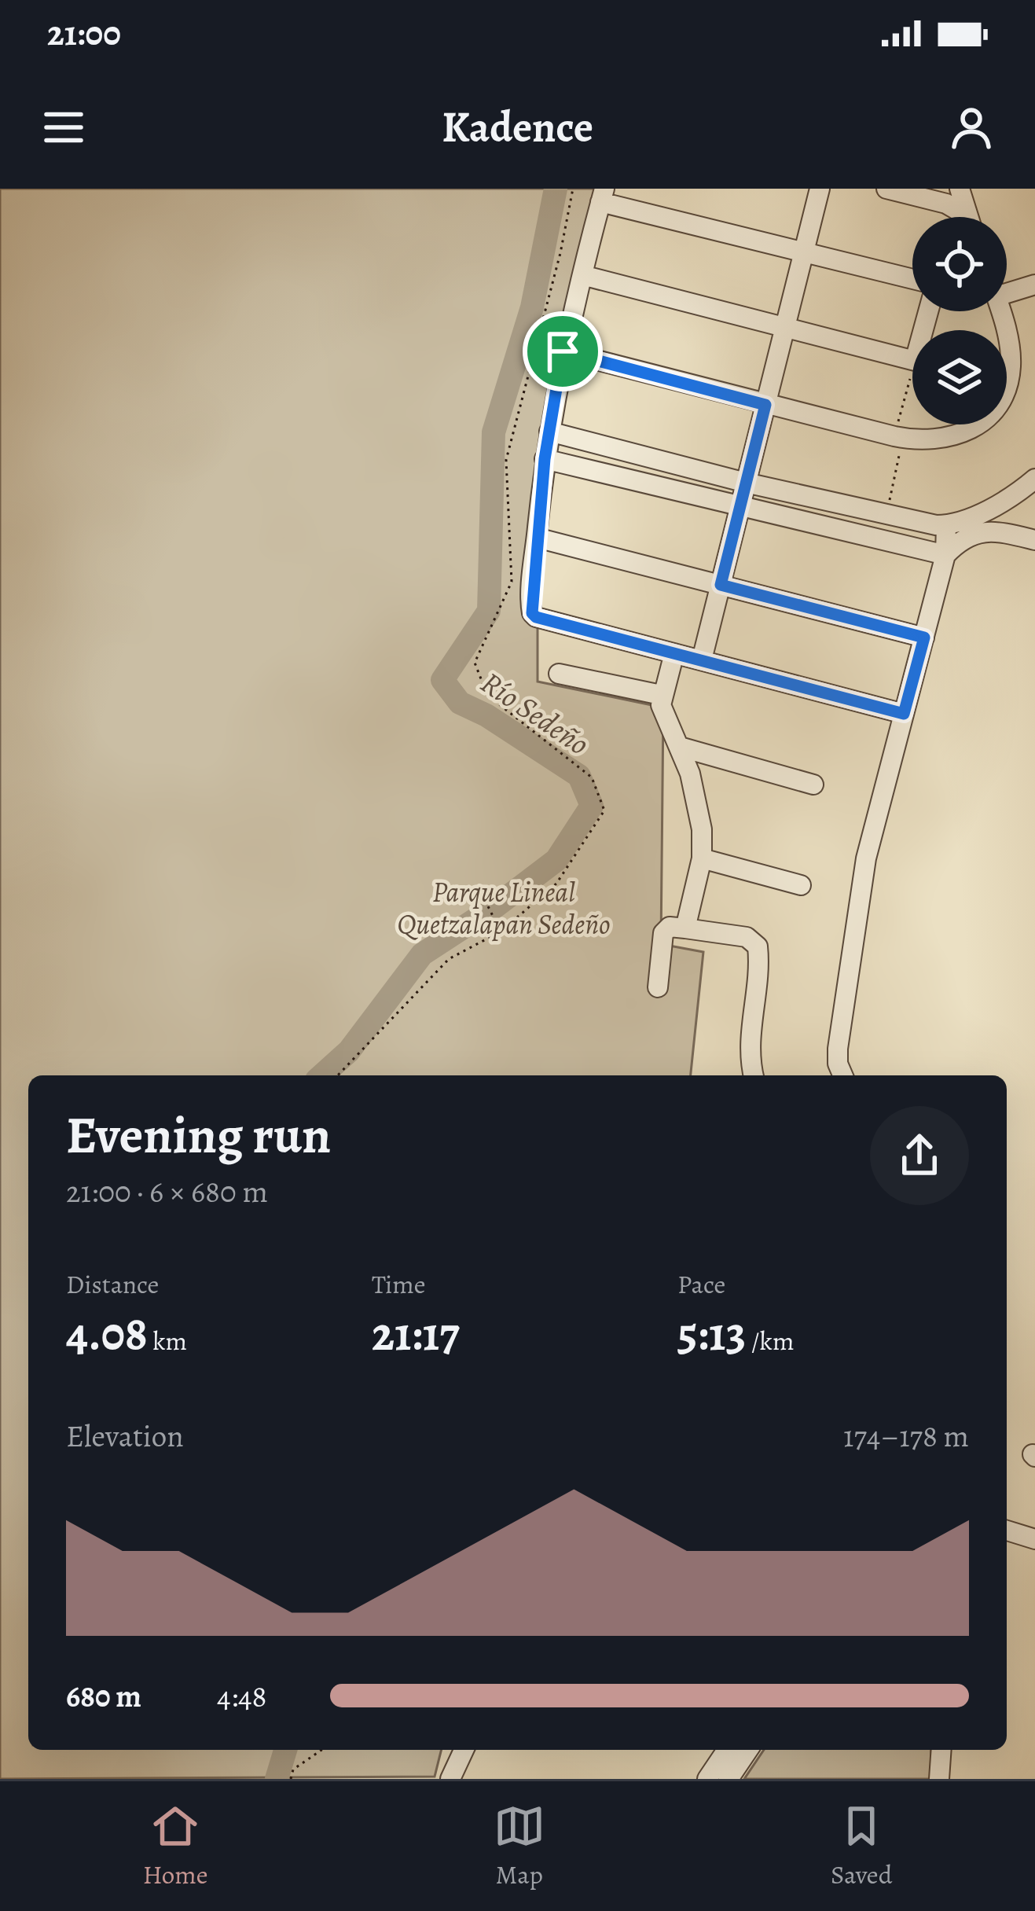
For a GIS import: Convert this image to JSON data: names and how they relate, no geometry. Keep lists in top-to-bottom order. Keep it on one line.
{"water":["Río Sedeño"],"parks":["Parque Lineal Quetzalapan Sedeño"],"page":{"status":"21:00","header":"Kadence","heading":["Evening run","21:00 · 6 × 680 m"],"stats":[["Distance","4.08 km"],["Time","21:17"],["Pace","5:13 /km"]],"chart":["Elevation","174–178 m"],"list":[{"name":"680 m","note":"4:48"}],"tabs":["Home","Map","Saved"]}}
